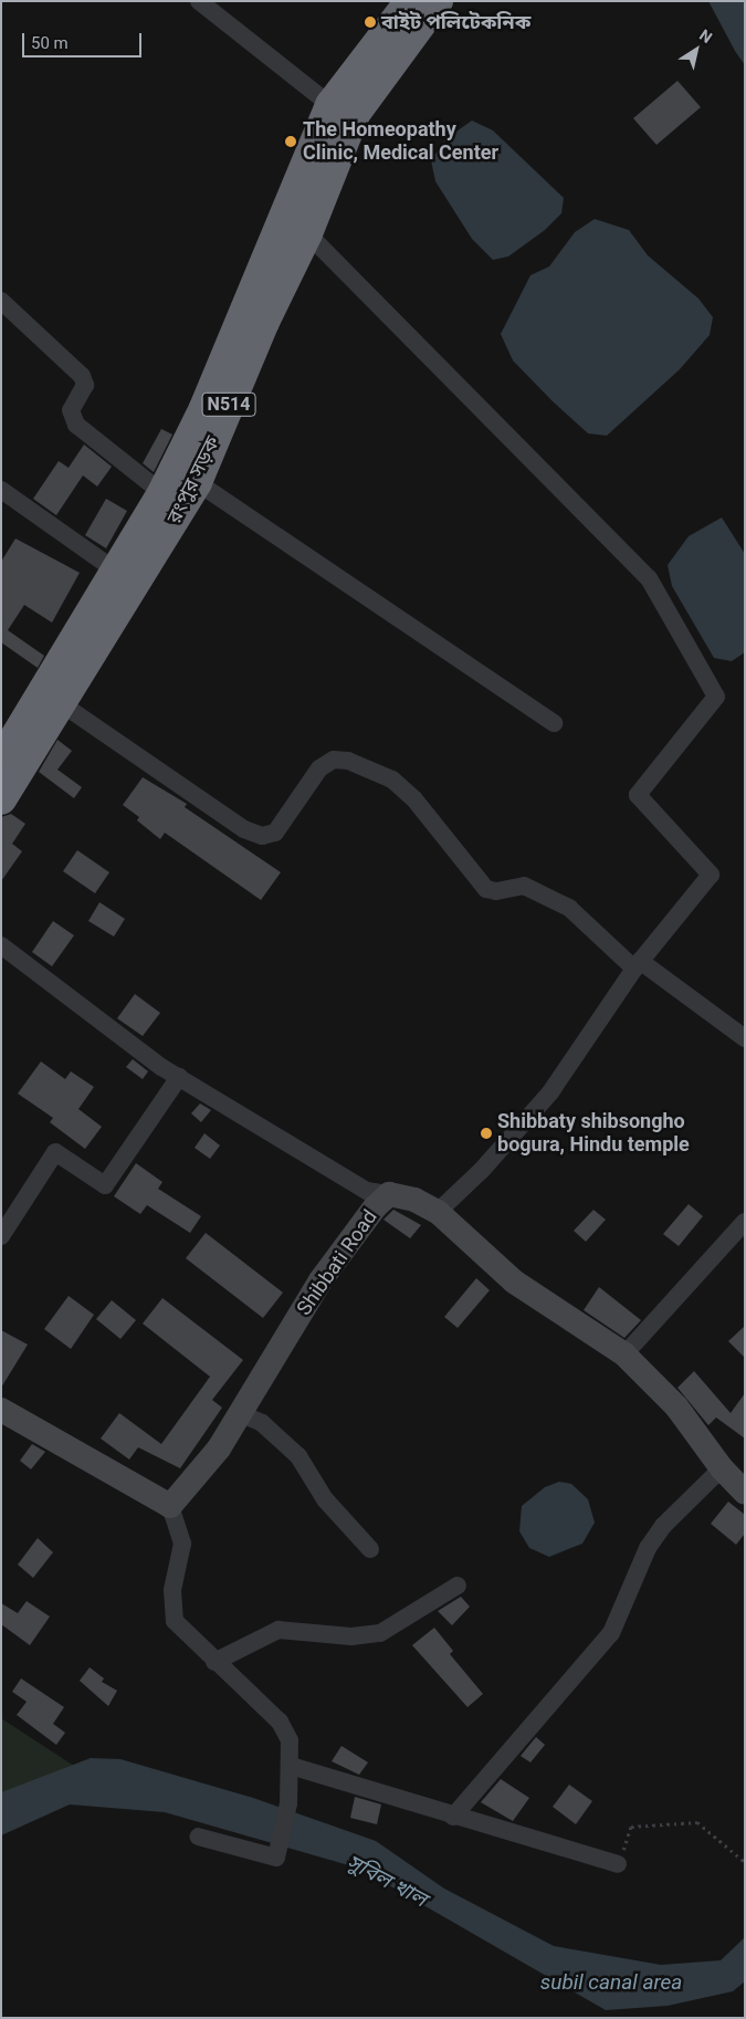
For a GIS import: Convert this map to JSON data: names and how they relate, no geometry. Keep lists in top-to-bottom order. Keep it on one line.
{"streets":{"highway":["N514","রংপুর সড়ক"],"street":["Shibbati Road"]},"water":["সুবিল খাল","subil canal area"],"places":["বাইট পলিটেকনিক","The Homeopathy Clinic, Medical Center","Shibbaty shibsongho bogura, Hindu temple"],"scale_bar":"50 m","north":"top right"}
